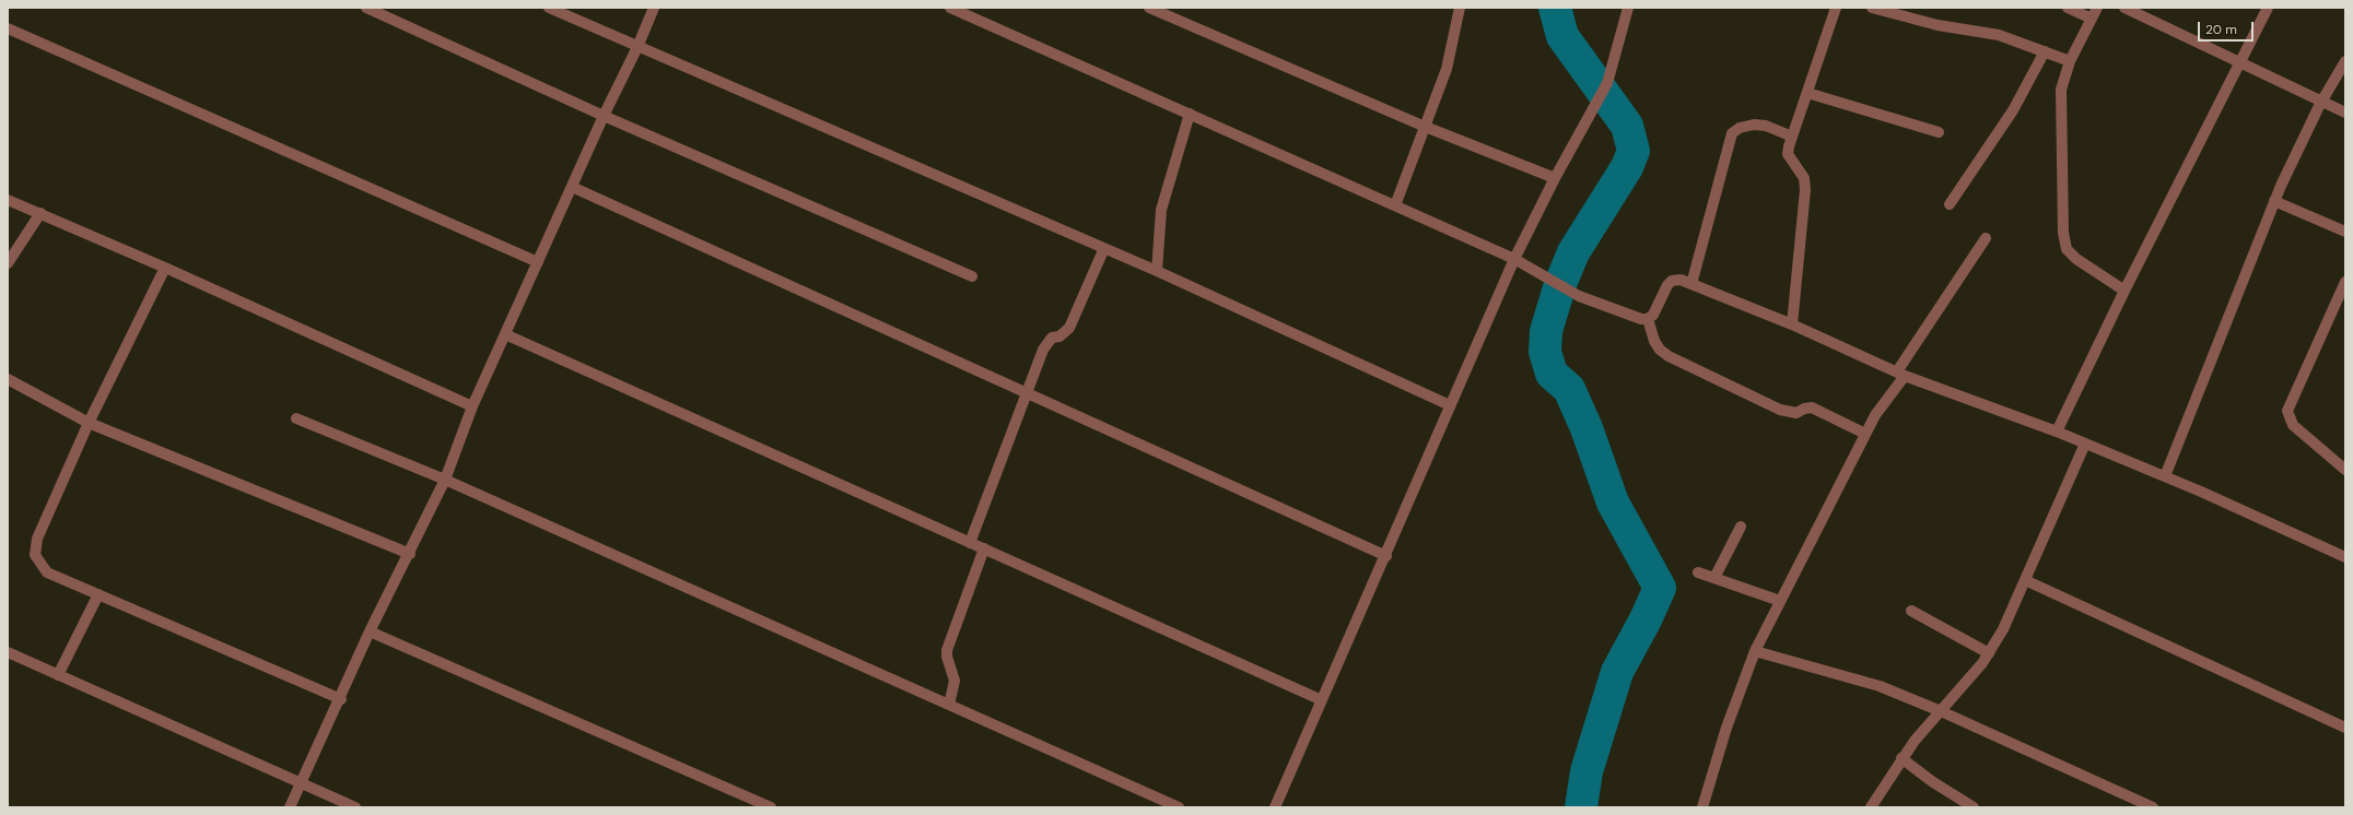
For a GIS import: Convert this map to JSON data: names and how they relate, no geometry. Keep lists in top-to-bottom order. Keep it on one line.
{"scale_bar":"20 m"}
